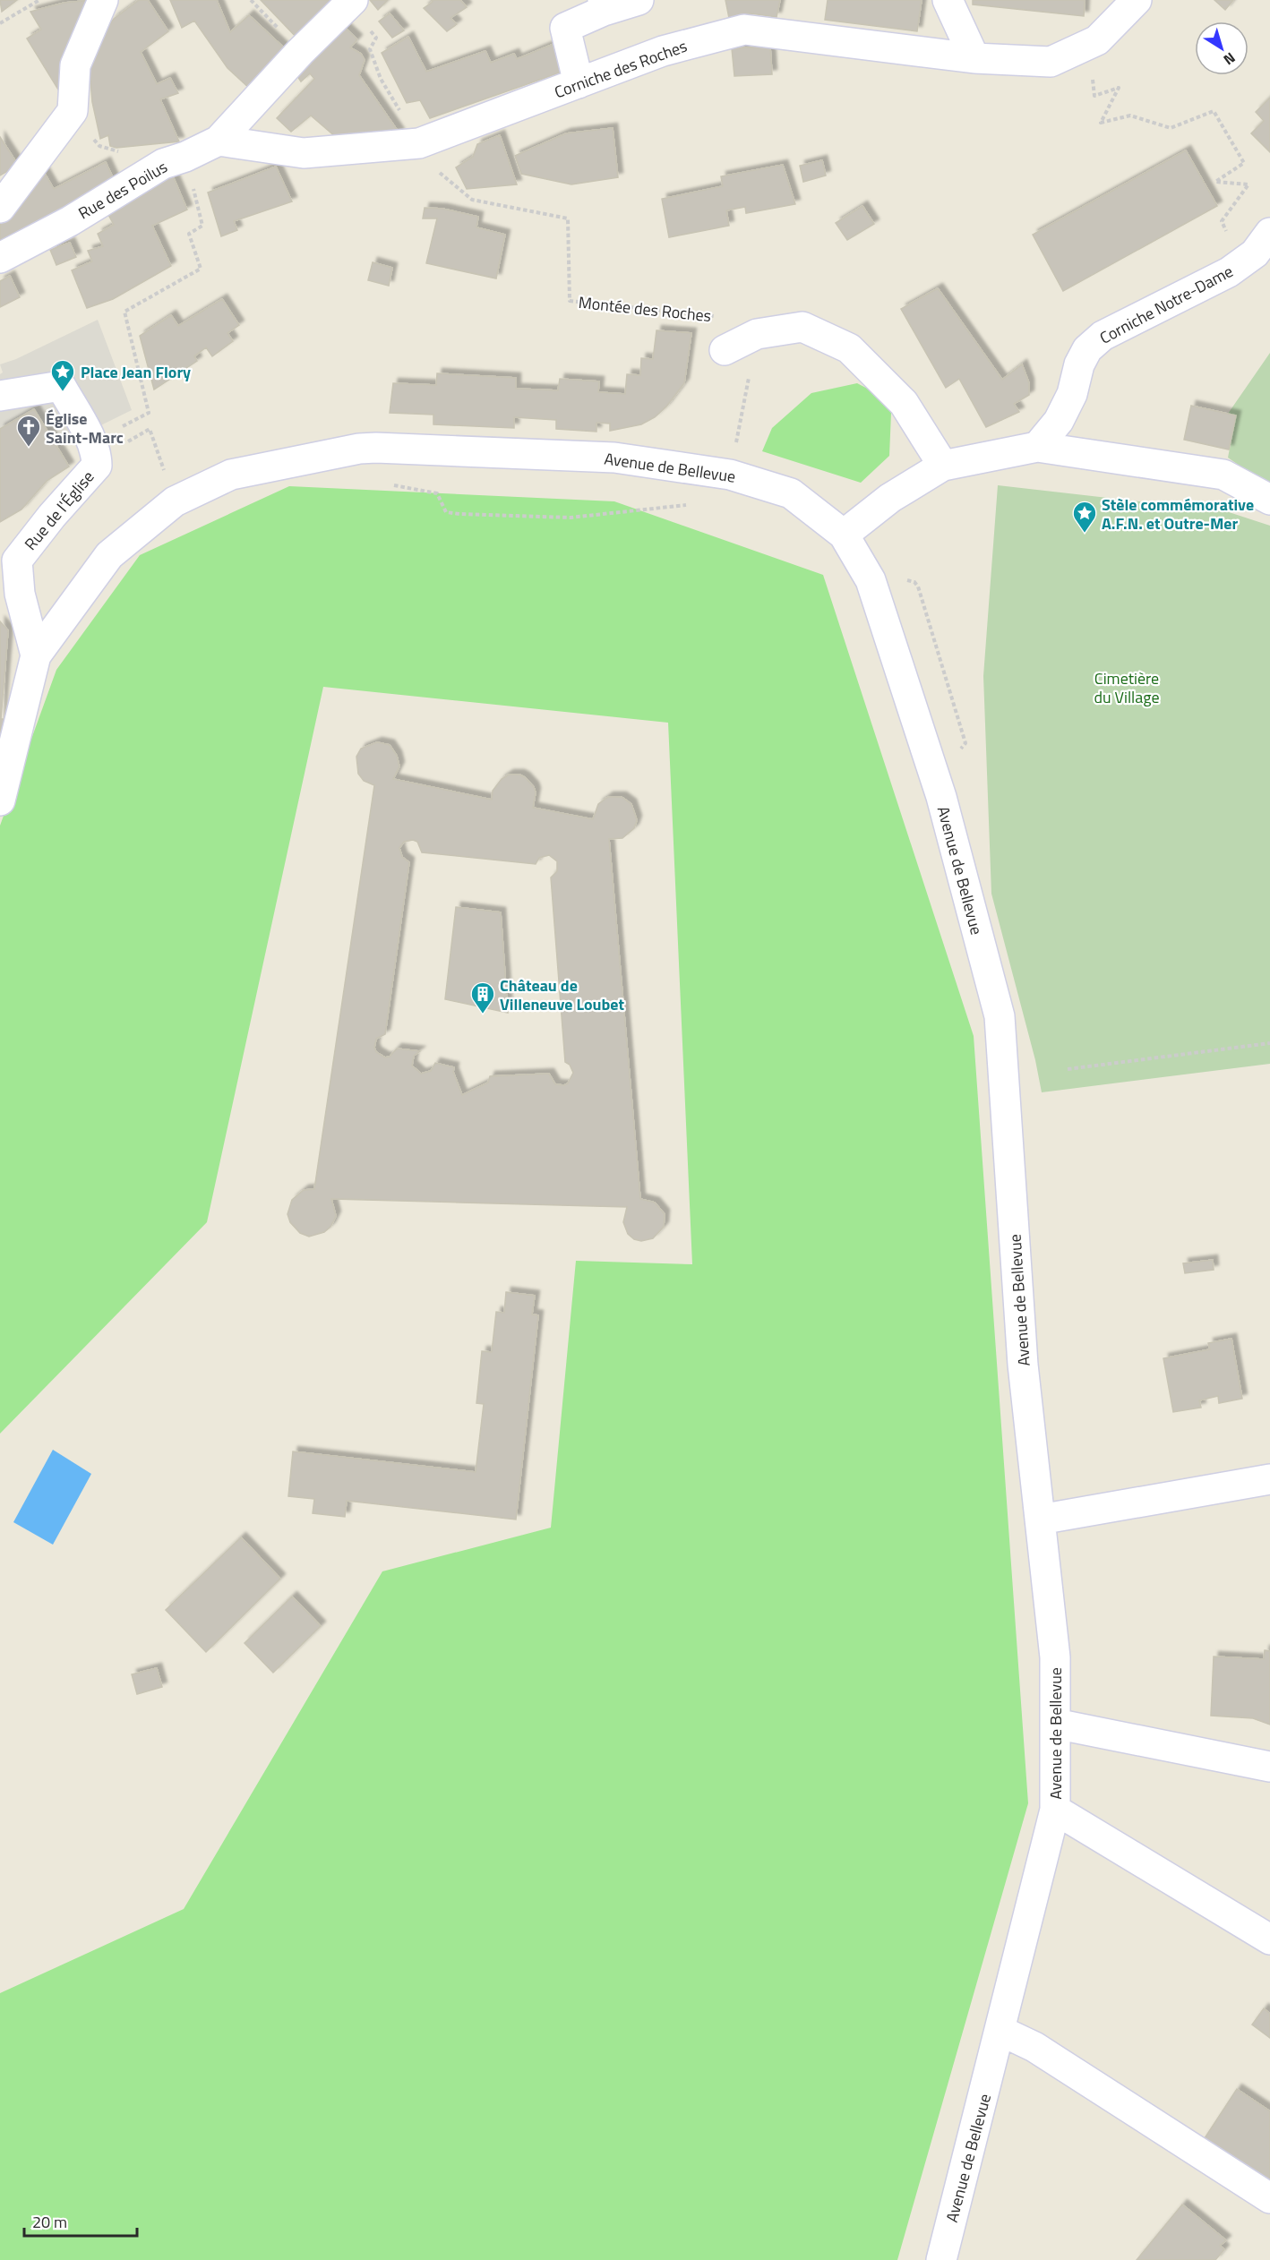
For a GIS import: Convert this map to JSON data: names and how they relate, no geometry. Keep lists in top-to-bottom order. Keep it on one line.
{"streets":{"street":["Corniche des Roches","Rue des Poilus","Corniche Notre-Dame","Avenue de Bellevue","Rue de l'Église"],"path":["Montée des Roches"]},"crossings":[["Corniche des Roches","Rue des Poilus"],["Corniche des Roches","Montée des Roches"],["Avenue de Bellevue","Rue de l'Église"]],"parks":["Cimetière du Village"],"places":{"place":["Place Jean Flory","Stèle commémorative A.F.N. et Outre-Mer"],"church":["Église Saint-Marc"],"building":["Château de Villeneuve Loubet"]},"scale_bar":"20 m","north":"bottom right"}
